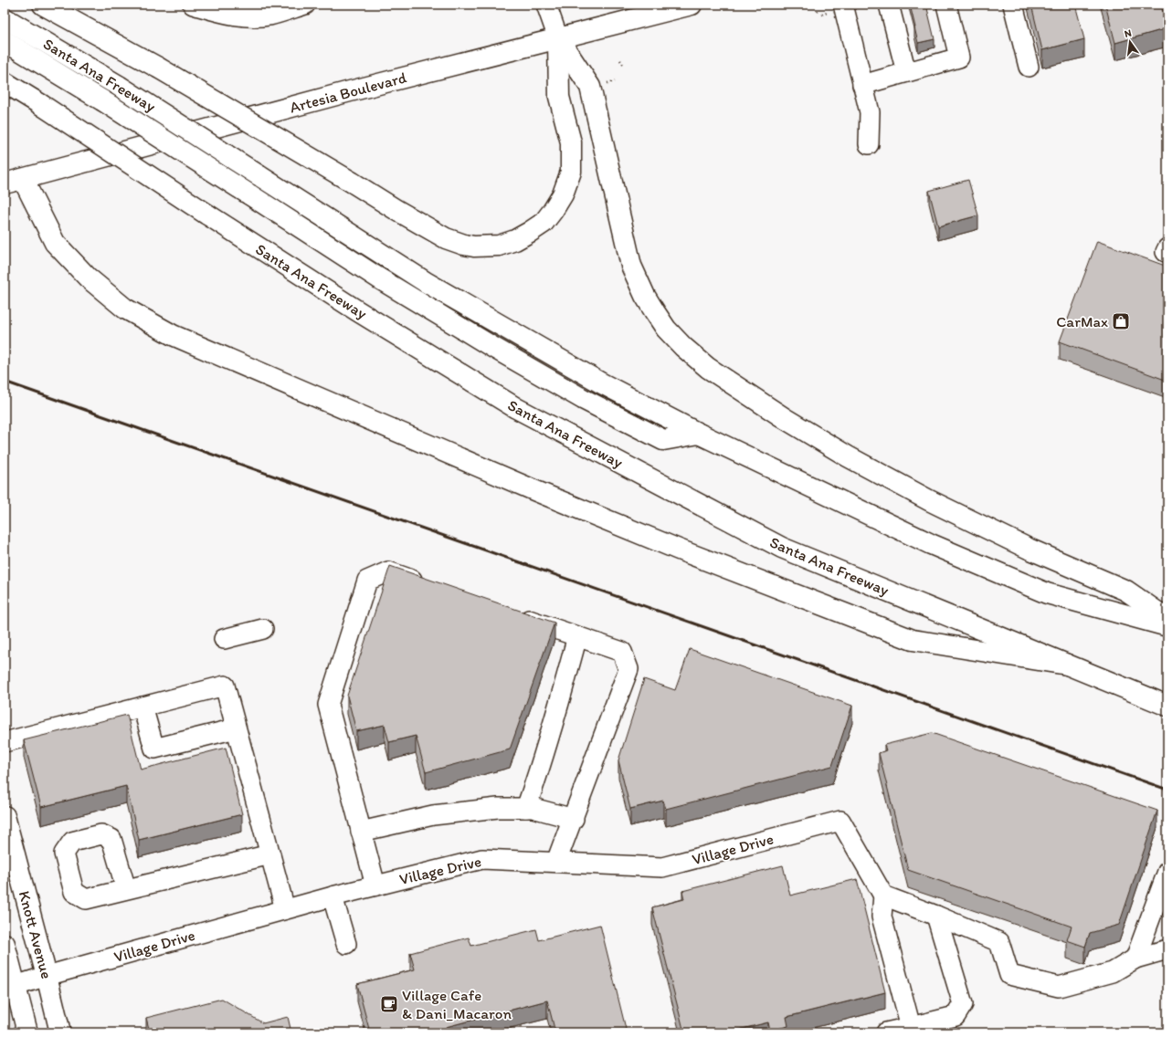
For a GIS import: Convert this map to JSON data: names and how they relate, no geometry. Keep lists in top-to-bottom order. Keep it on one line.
{"streets":{"main road":["Santa Ana Freeway","Artesia Boulevard","Knott Avenue"],"street":["Village Drive"]},"crossings":[["Village Drive","Knott Avenue"]],"places":{"shop":["CarMax"],"cafe":["Village Cafe & Dani_Macaron"]},"north":"top"}
